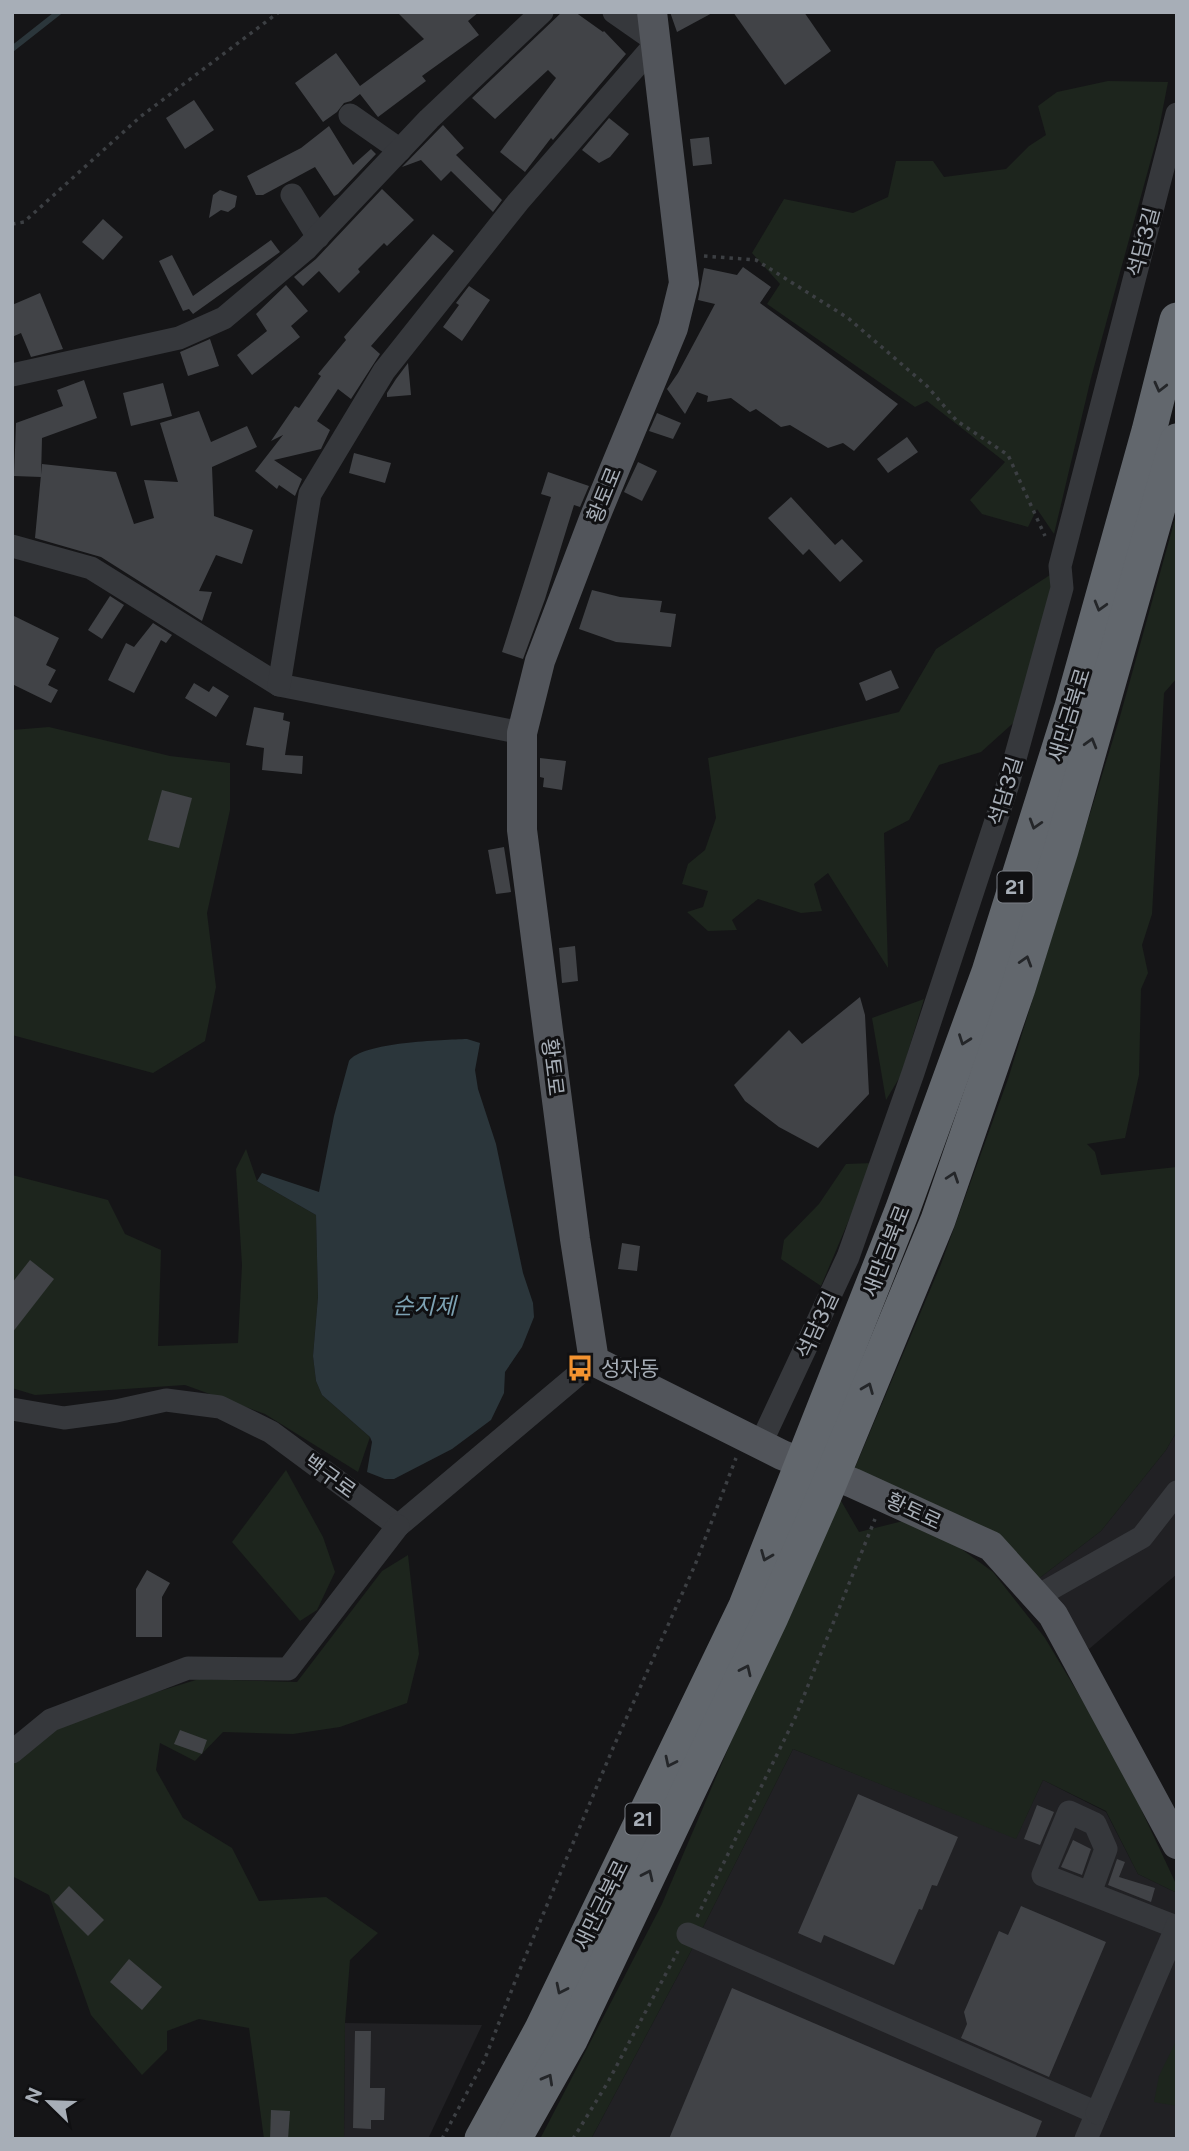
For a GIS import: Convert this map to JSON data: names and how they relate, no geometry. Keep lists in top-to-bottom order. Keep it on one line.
{"streets":{"highway":["새만금북로","21"],"main road":["황토로"],"street":["석담3길","백구로"]},"crossings":[["석담3길","황토로"]],"water":["순지제"],"places":{"bus stop":["성자동"]},"north":"top left"}
